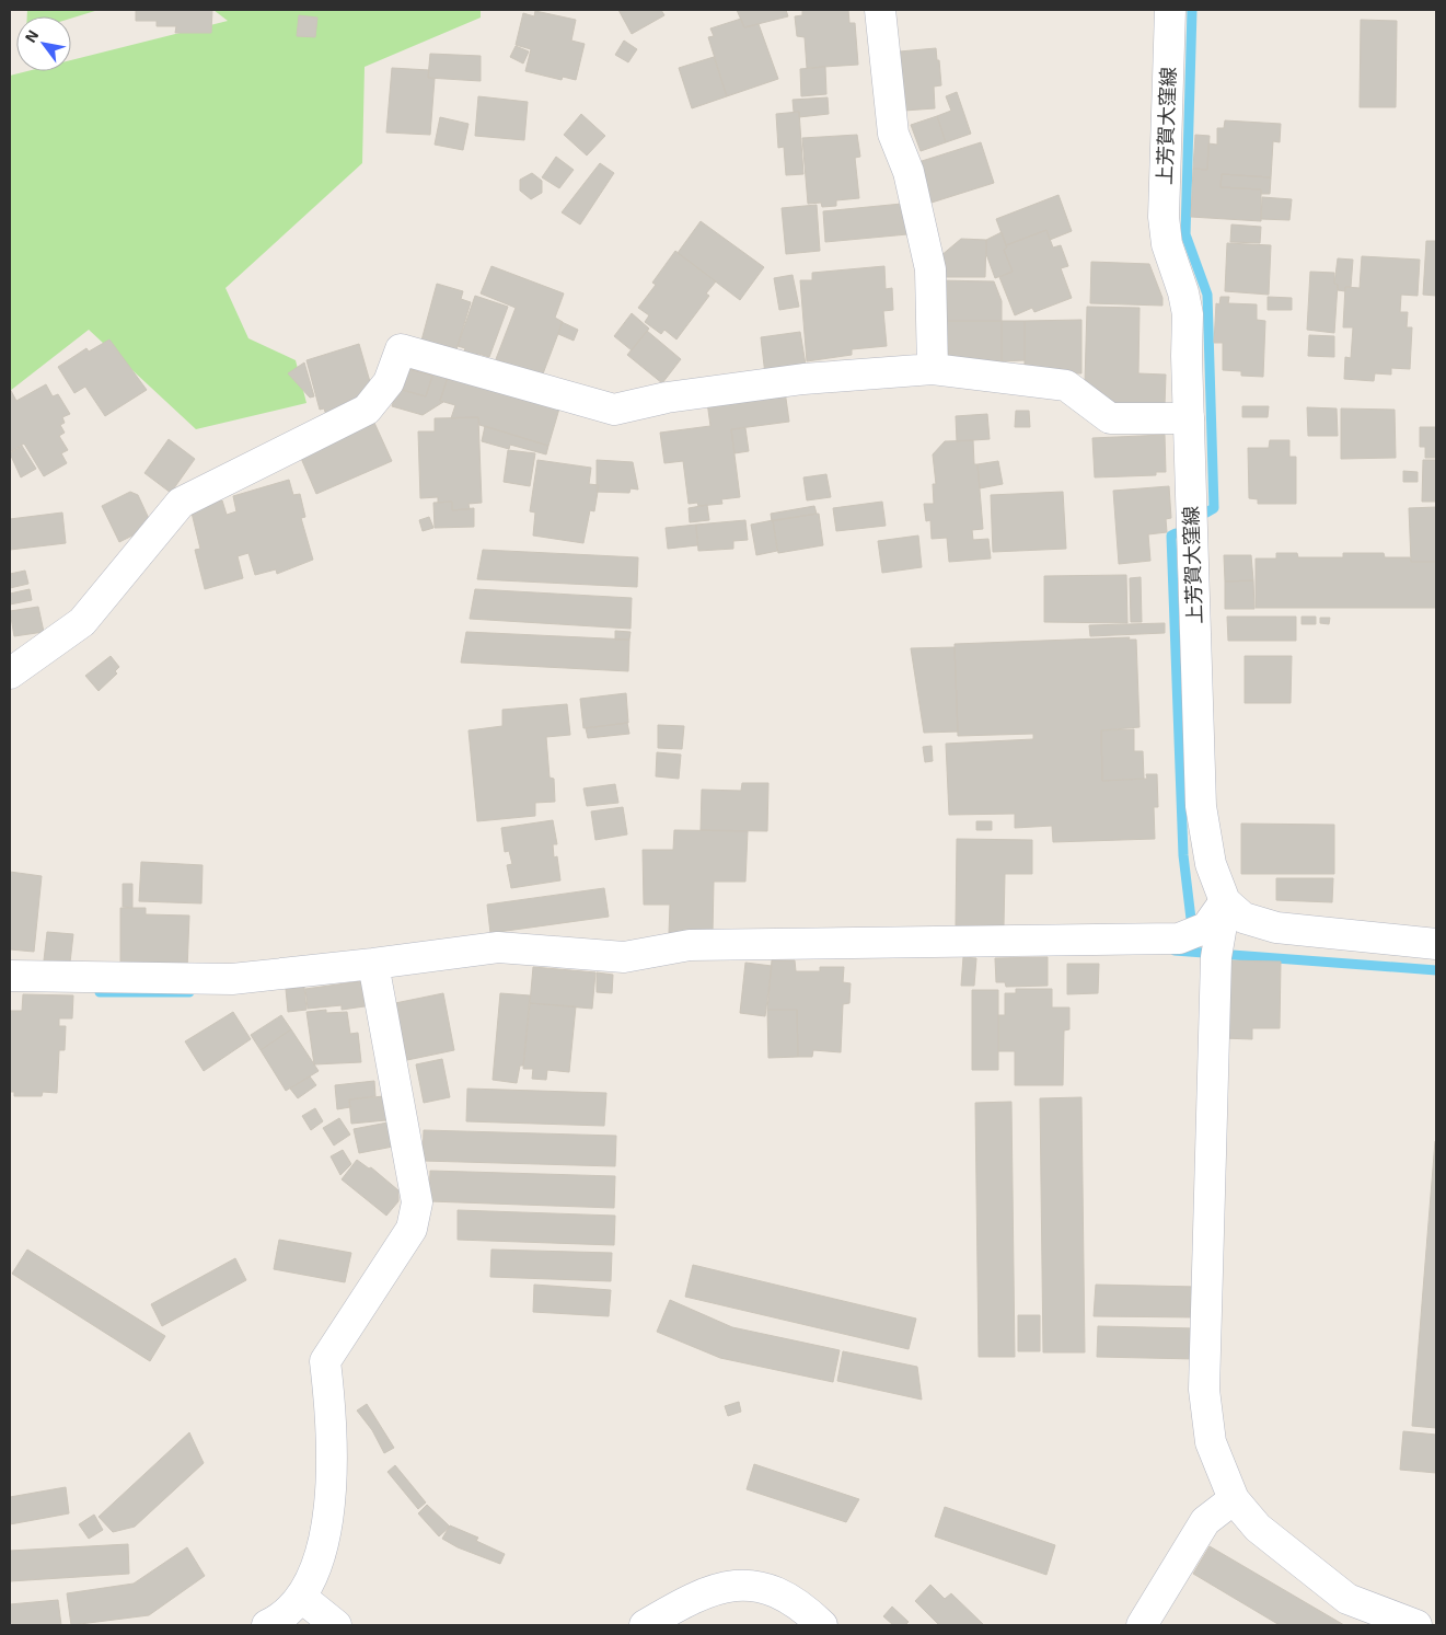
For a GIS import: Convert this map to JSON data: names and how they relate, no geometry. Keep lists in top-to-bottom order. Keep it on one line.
{"streets":{"street":["上芳賀大窪線"]},"north":"top left"}
